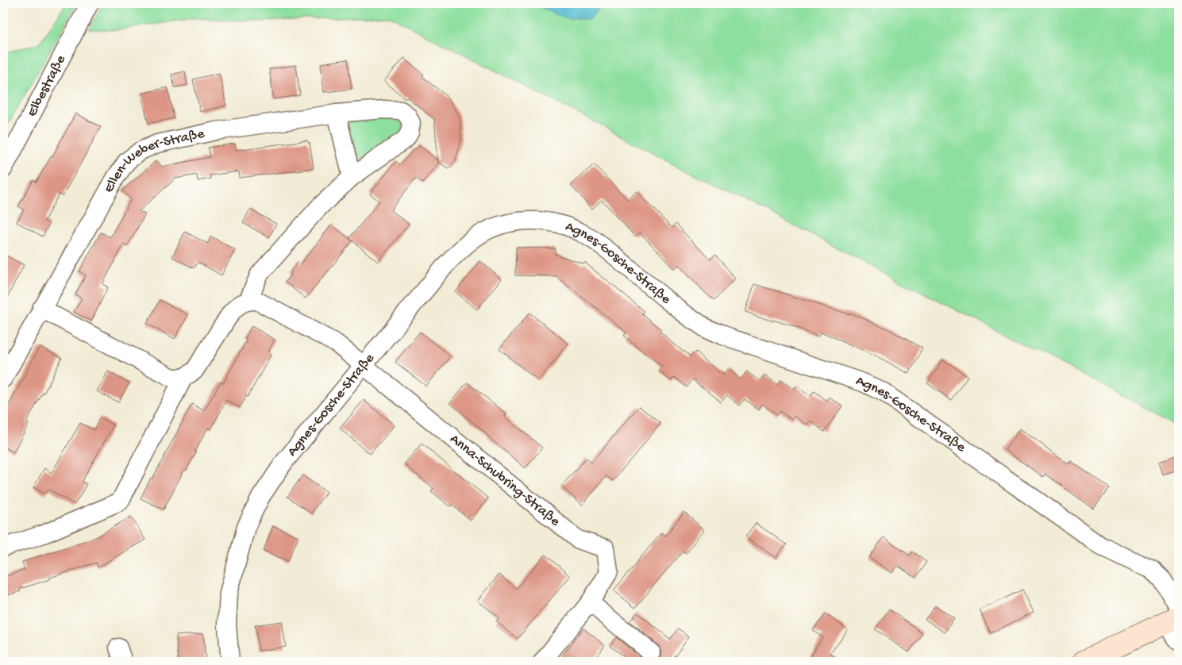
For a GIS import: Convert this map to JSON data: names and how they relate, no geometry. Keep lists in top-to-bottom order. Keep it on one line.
{"streets":{"street":["Elbestraße","Ellen-Weber-Straße","Agnes-Gosche-Straße","Anna-Schubring-Straße"]},"crossings":[["Agnes-Gosche-Straße","Anna-Schubring-Straße"]]}
